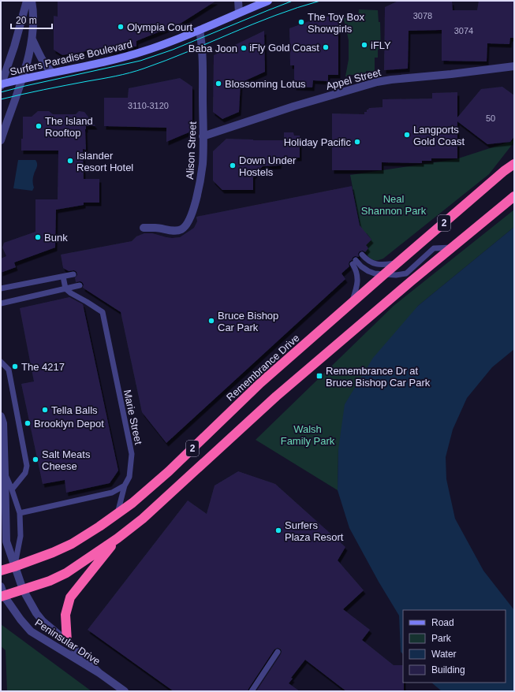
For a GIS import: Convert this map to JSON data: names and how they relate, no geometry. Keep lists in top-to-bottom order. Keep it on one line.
{"streets":{"highway":["2","Remembrance Drive"],"street":["Surfers Paradise Boulevard","Appel Street","Alison Street","Peninsular Drive"],"lane":["Marie Street"]},"crossings":[["Surfers Paradise Boulevard","Alison Street"],["Appel Street","Alison Street"],["2","Remembrance Drive"],["2","Peninsular Drive"],["Remembrance Drive","Marie Street"],["Remembrance Drive","Peninsular Drive"]],"parks":["Neal Shannon Park","Walsh Family Park"],"places":{"other":["The Toy Box Showgirls","Olympia Court","iFLY","iFly Gold Coast","Baba Joon","Blossoming Lotus","The Island Rooftop","Langports Gold Coast","Holiday Pacific","Islander Resort Hotel","Down Under Hostels","Bunk","Bruce Bishop Car Park","The 4217","Tella Balls","Brooklyn Depot","Salt Meats Cheese","Surfers Plaza Resort"],"transit":["Remembrance Dr at Bruce Bishop Car Park"]},"house_numbers":["3078","3074","3110-3120","50"],"legend":["Road","Park","Water","Building"],"scale_bar":"20 m"}
